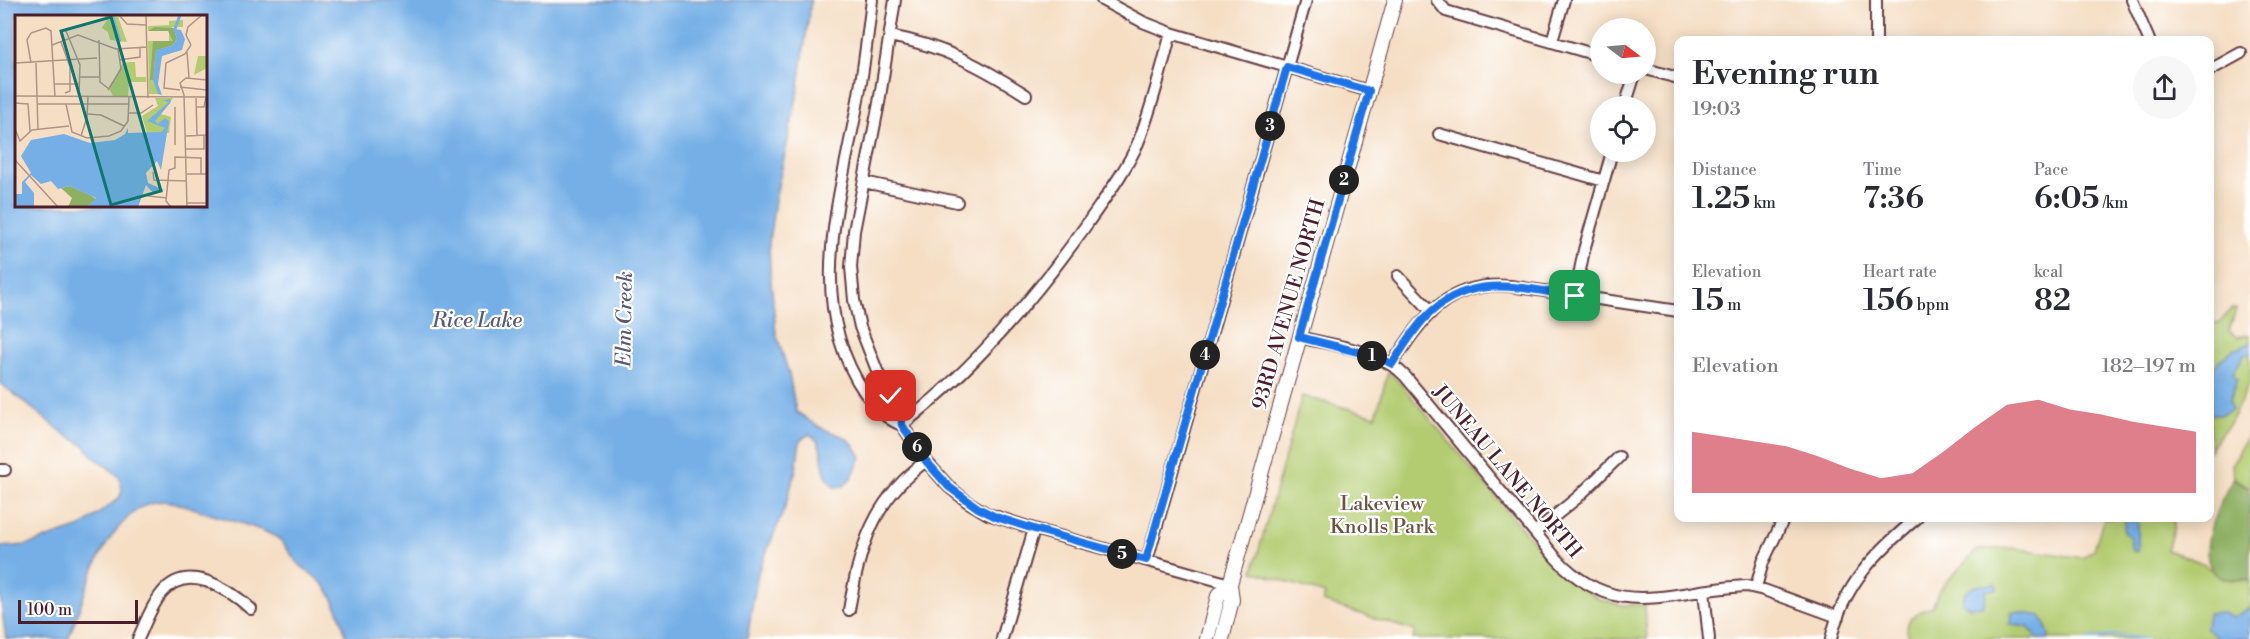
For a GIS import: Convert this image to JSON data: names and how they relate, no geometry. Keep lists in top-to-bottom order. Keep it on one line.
{"streets":{"main road":["93RD AVENUE NORTH"],"street":["JUNEAU LANE NORTH"]},"crossings":[["93RD AVENUE NORTH","JUNEAU LANE NORTH"]],"water":["Elm Creek","Rice Lake"],"parks":["Lakeview Knolls Park"],"scale_bar":"100 m","north":"right","page":{"heading":["Evening run","19:03"],"pins":["3","2","4","1","6","5"],"stats":[["Distance","1.25 km"],["Time","7:36"],["Pace","6:05 /km"],["Elevation","15 m"],["Heart rate","156 bpm"],["kcal","82"]],"chart":["Elevation","182–197 m"],"scale":"100 m"}}
